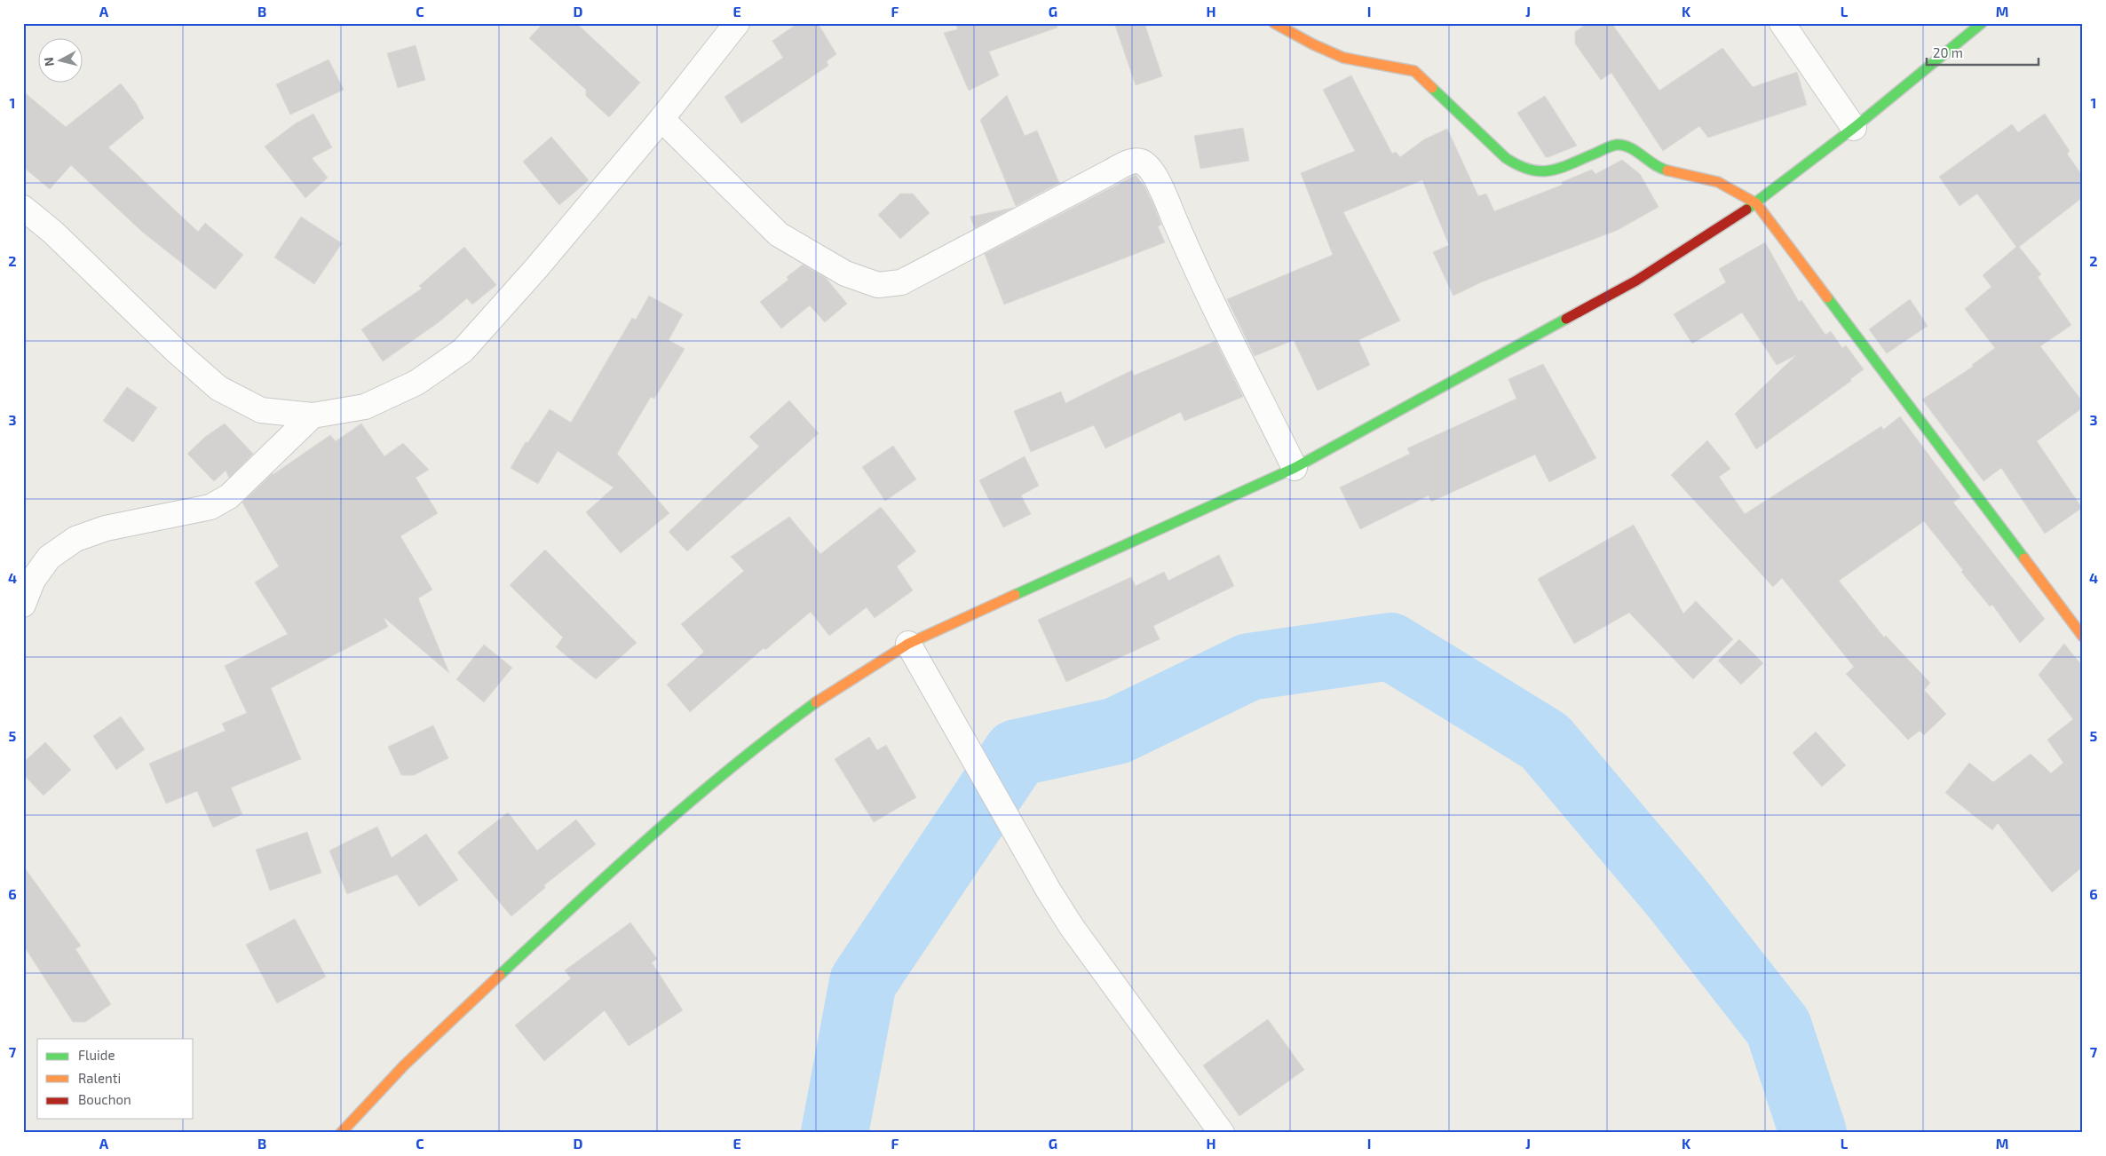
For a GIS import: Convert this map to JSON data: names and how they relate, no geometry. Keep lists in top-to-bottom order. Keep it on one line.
{"legend":["Fluide","Ralenti","Bouchon"],"scale_bar":"20 m","north":"left","grid":{"columns":["A","B","C","D","E","F","G","H","I","J","K","L","M"],"rows":["1","2","3","4","5","6","7"]}}
